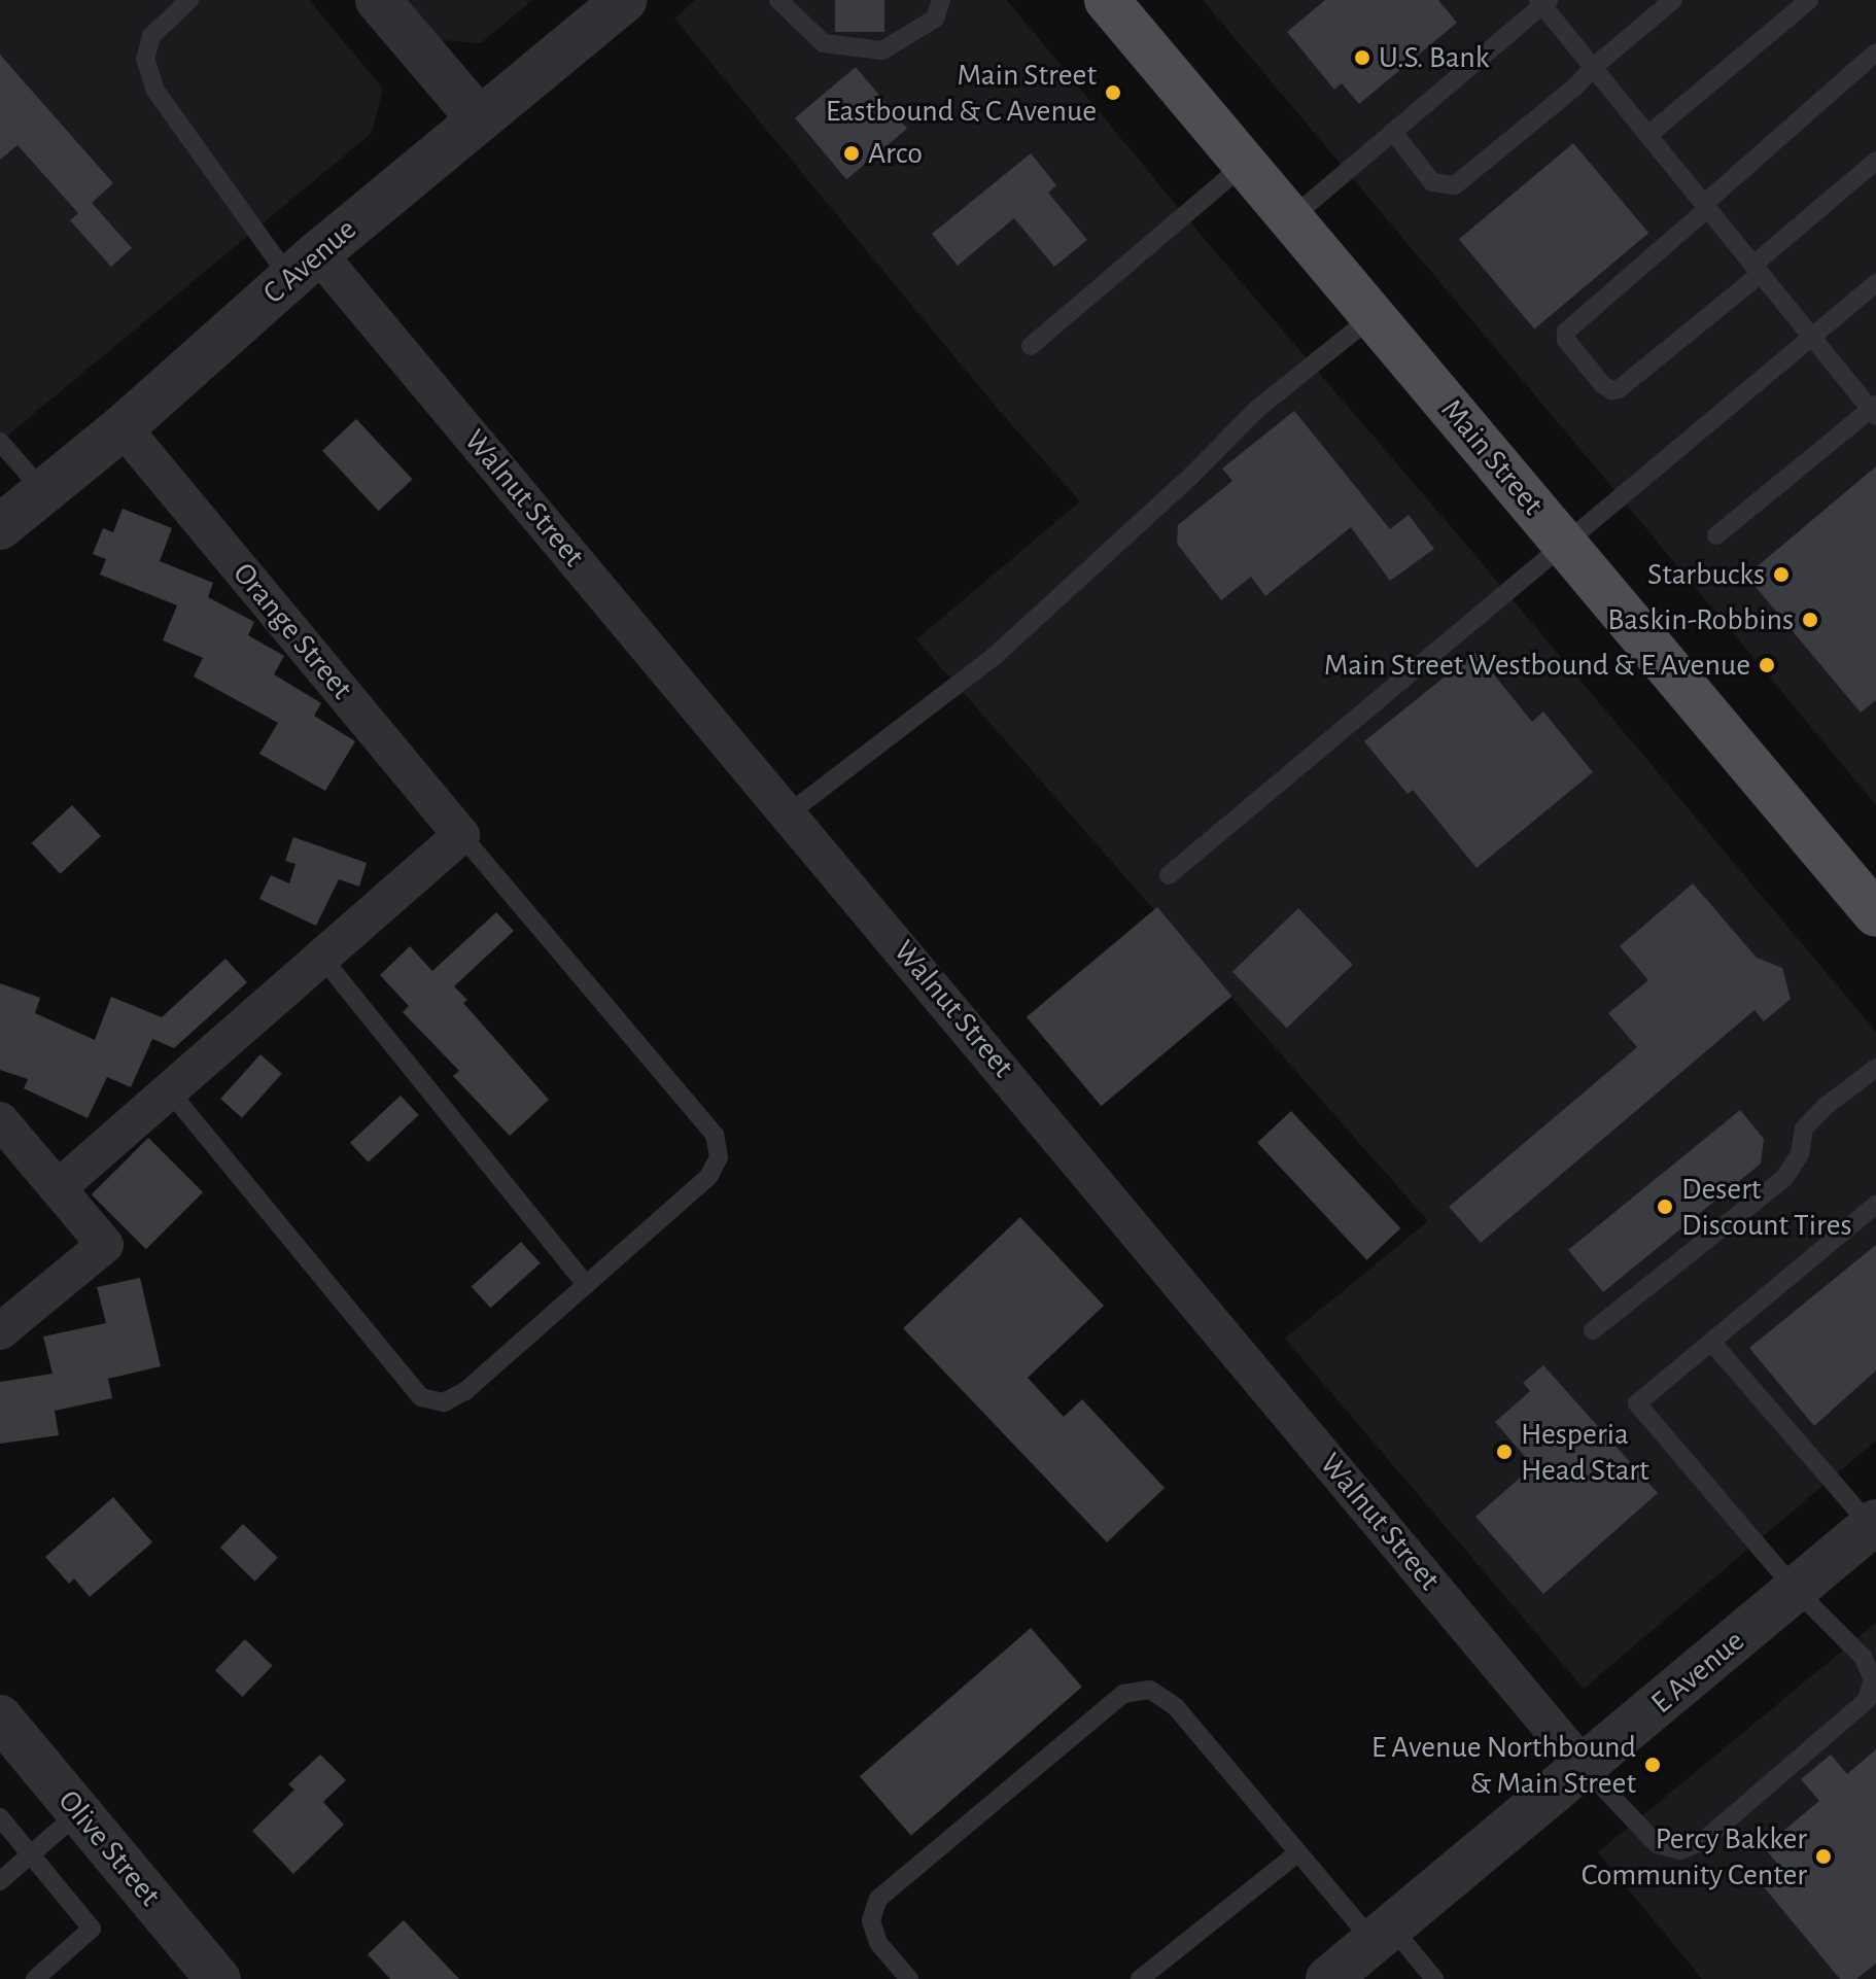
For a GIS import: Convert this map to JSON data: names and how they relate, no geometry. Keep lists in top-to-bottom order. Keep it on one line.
{"streets":{"main road":["Main Street"],"street":["C Avenue","Walnut Street","Orange Street","E Avenue","Olive Street"]},"crossings":[["C Avenue","Walnut Street"],["C Avenue","Orange Street"],["Walnut Street","E Avenue"]],"places":["U.S. Bank","Main Street Eastbound & C Avenue","Arco","Starbucks","Baskin-Robbins","Main Street Westbound & E Avenue","Desert Discount Tires","Hesperia Head Start","E Avenue Northbound & Main Street","Percy Bakker Community Center"]}
